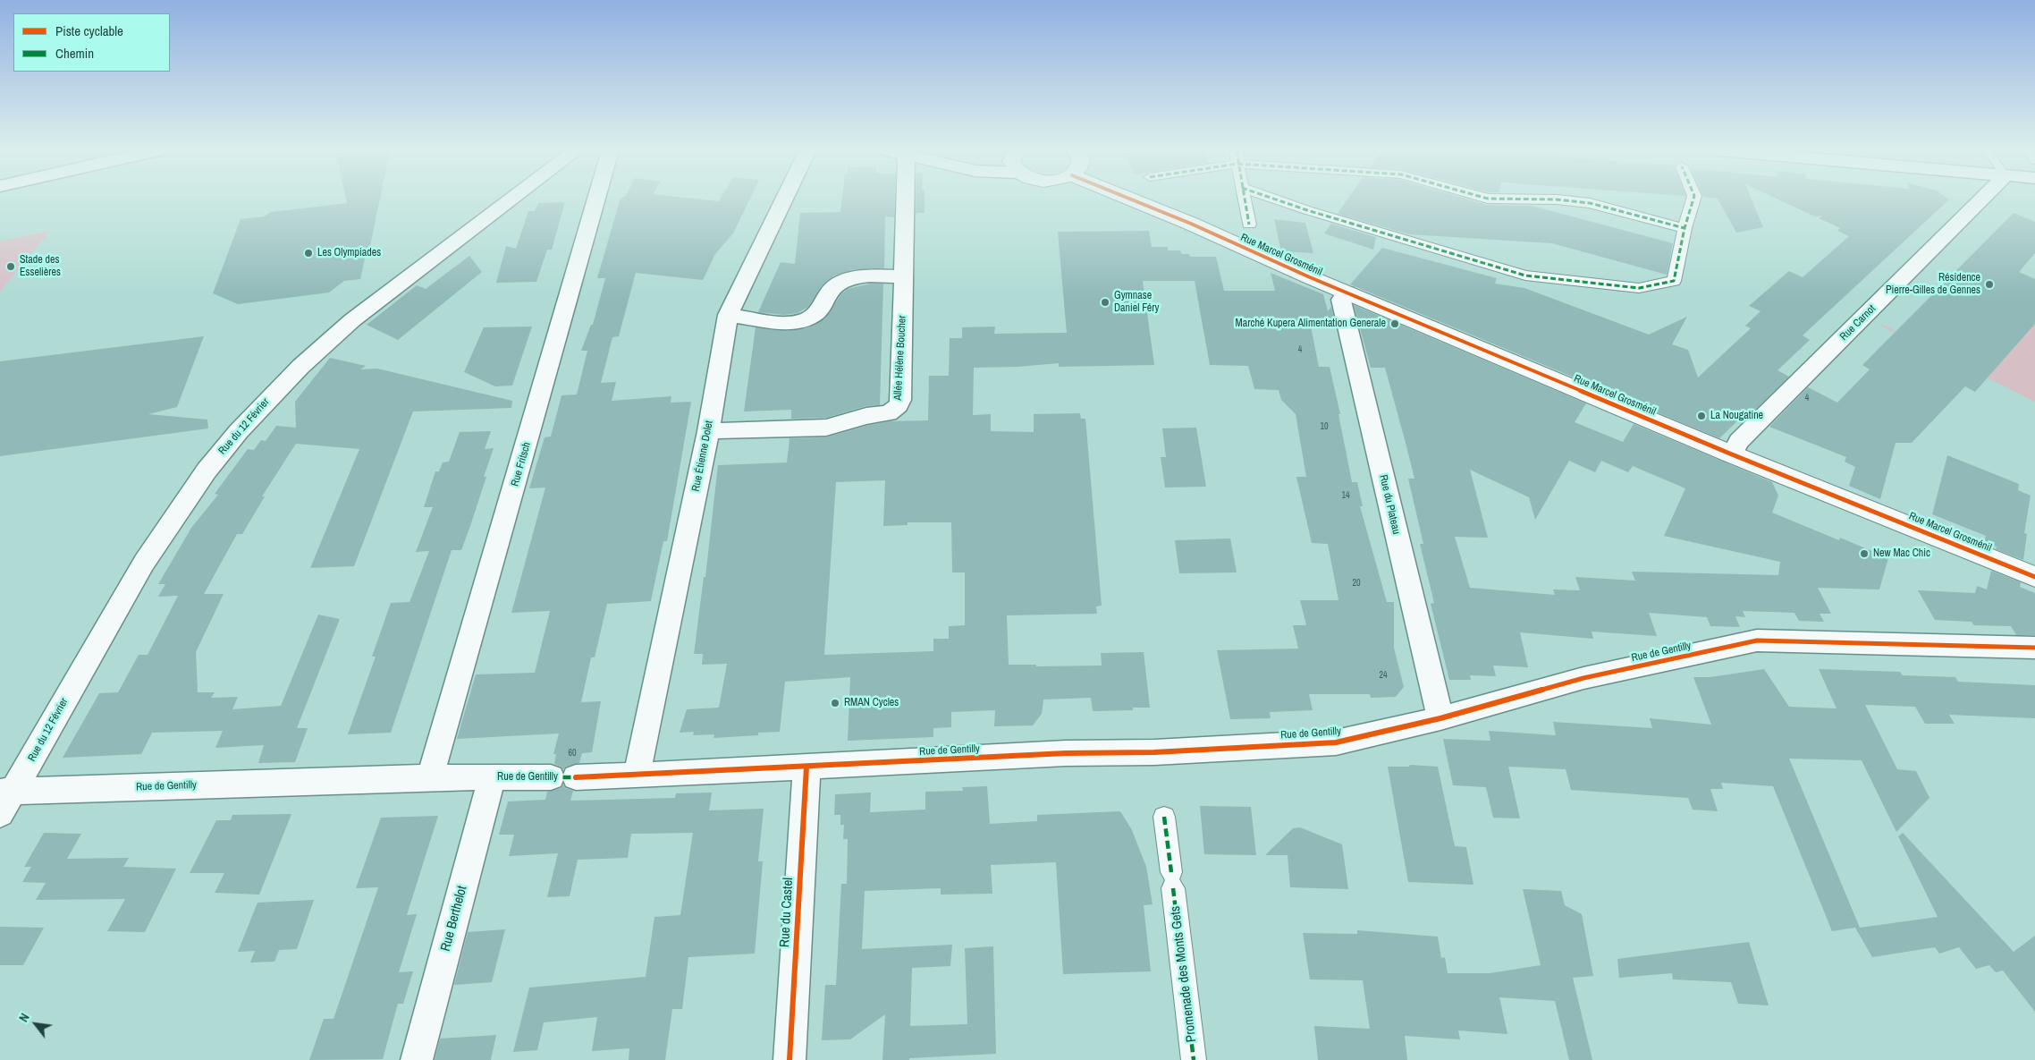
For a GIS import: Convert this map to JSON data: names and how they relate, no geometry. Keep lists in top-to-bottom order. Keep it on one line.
{"streets":{"street":["Rue Marcel Grosménil","Rue Carnot","Allée Hélène Boucher","Rue du 12 Février","Rue Étienne Dolet","Rue Fritsch","Rue du Plateau","Rue de Gentilly","Rue du Castel","Rue Berthelot","Promenade des Monts Gets"]},"crossings":[["Rue Marcel Grosménil","Rue Carnot"],["Rue Marcel Grosménil","Rue du Plateau"],["Allée Hélène Boucher","Rue Étienne Dolet"],["Rue du 12 Février","Rue de Gentilly"],["Rue Étienne Dolet","Rue de Gentilly"],["Rue Fritsch","Rue de Gentilly"],["Rue du Plateau","Rue de Gentilly"],["Rue de Gentilly","Rue du Castel"],["Rue de Gentilly","Rue Berthelot"]],"places":["Les Olympiades","Stade des Esselières","Résidence Pierre-Gilles de Gennes","Gymnase Daniel Féry","Marché Kupera Alimentation Generale","La Nougatine","New Mac Chic","RMAN Cycles"],"house_numbers":["4","4","10","14","20","24","60"],"legend":["Piste cyclable","Chemin"],"north":"top left"}
